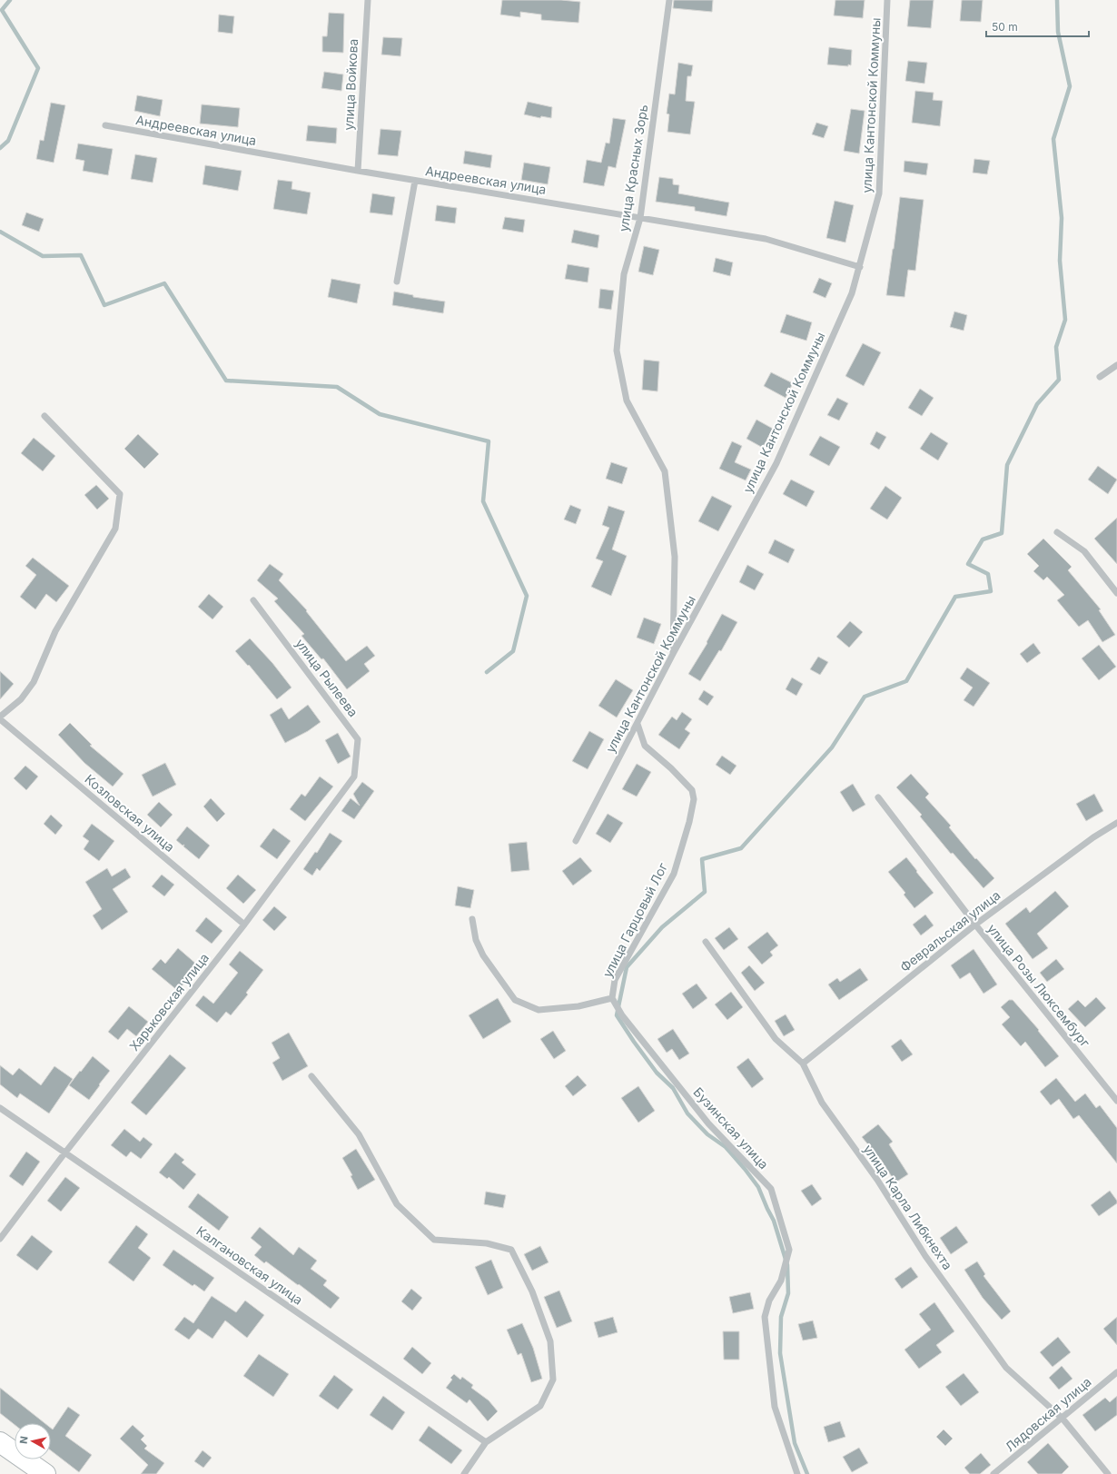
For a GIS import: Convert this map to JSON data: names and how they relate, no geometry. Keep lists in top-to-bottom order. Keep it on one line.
{"streets":{"street":["улица Войкова","улица Кантонской Коммуны","Андреевская улица","улица Красных Зорь","улица Рылеева","Козловская улица","улица Гарцовый Лог","Февральская улица","улица Розы Люксембург","Харьковская улица","Бузинская улица","улица Карла Либкнехта","Калгановская улица","Лядовская улица"]},"crossings":[["улица Войкова","Андреевская улица"],["улица Кантонской Коммуны","Андреевская улица"],["улица Кантонской Коммуны","улица Красных Зорь"],["улица Кантонской Коммуны","улица Гарцовый Лог"],["Андреевская улица","улица Красных Зорь"],["улица Рылеева","Харьковская улица"],["Козловская улица","Харьковская улица"],["улица Гарцовый Лог","Бузинская улица"],["Февральская улица","улица Розы Люксембург"],["Февральская улица","улица Карла Либкнехта"],["Харьковская улица","Калгановская улица"],["улица Карла Либкнехта","Лядовская улица"]],"scale_bar":"50 m","north":"left"}
